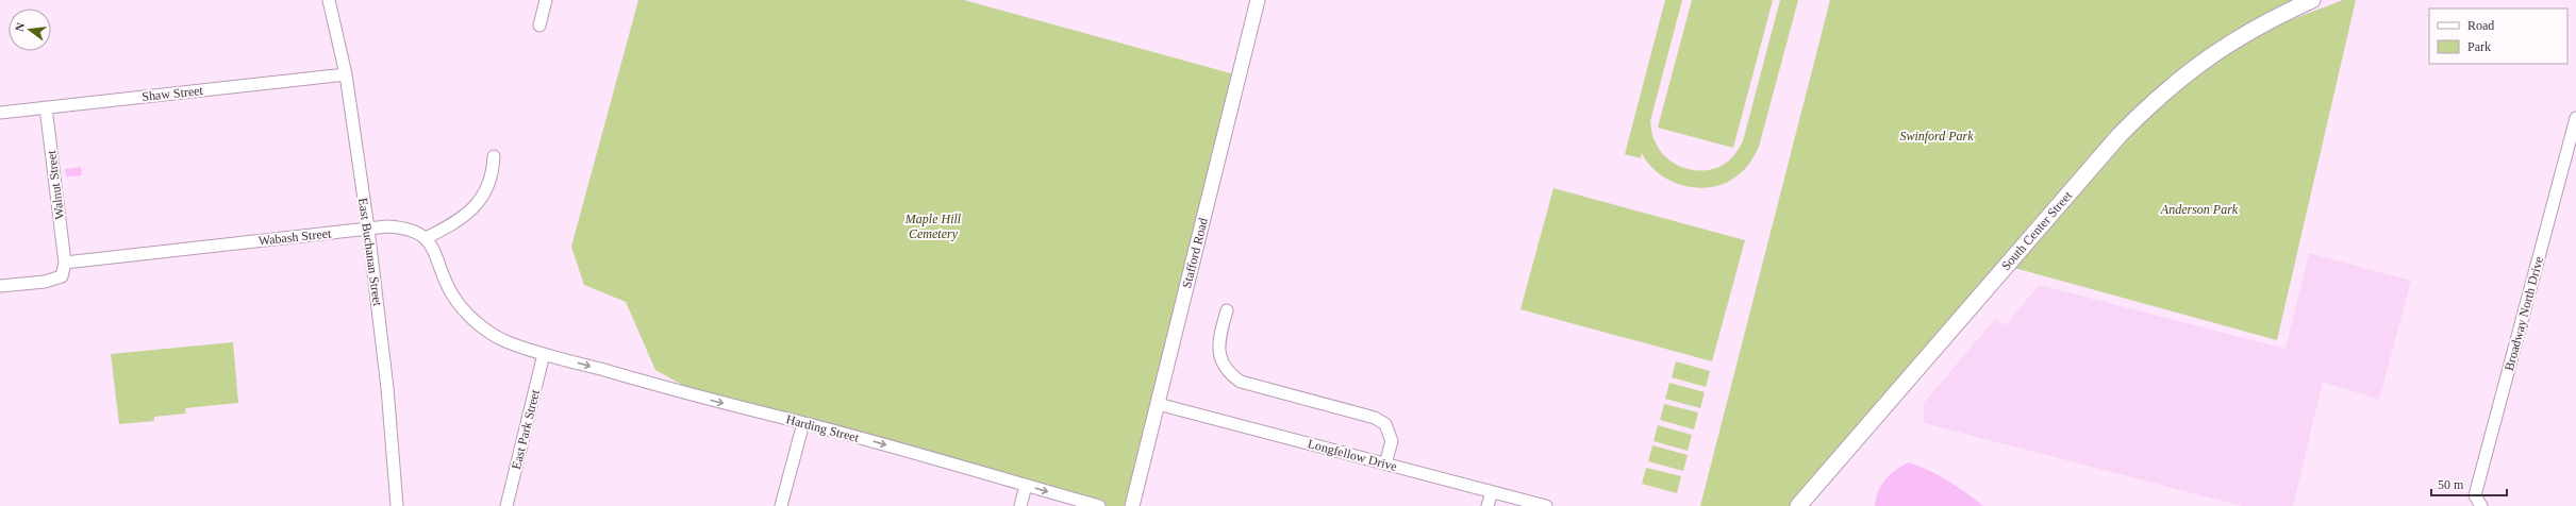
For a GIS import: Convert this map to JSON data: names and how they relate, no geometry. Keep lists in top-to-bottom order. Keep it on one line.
{"streets":{"main road":["South Center Street"],"street":["Shaw Street","Walnut Street","Wabash Street","East Buchanan Street","Stafford Road","Broadway North Drive","Harding Street","East Park Street","Longfellow Drive"]},"crossings":[["Shaw Street","Walnut Street"],["Shaw Street","East Buchanan Street"],["Walnut Street","Wabash Street"],["Wabash Street","East Buchanan Street"],["Stafford Road","Longfellow Drive"],["Harding Street","East Park Street"]],"one_way":["Harding Street"],"parks":["Swinford Park","Anderson Park","Maple Hill Cemetery"],"legend":["Road","Park"],"scale_bar":"50 m","north":"left"}
